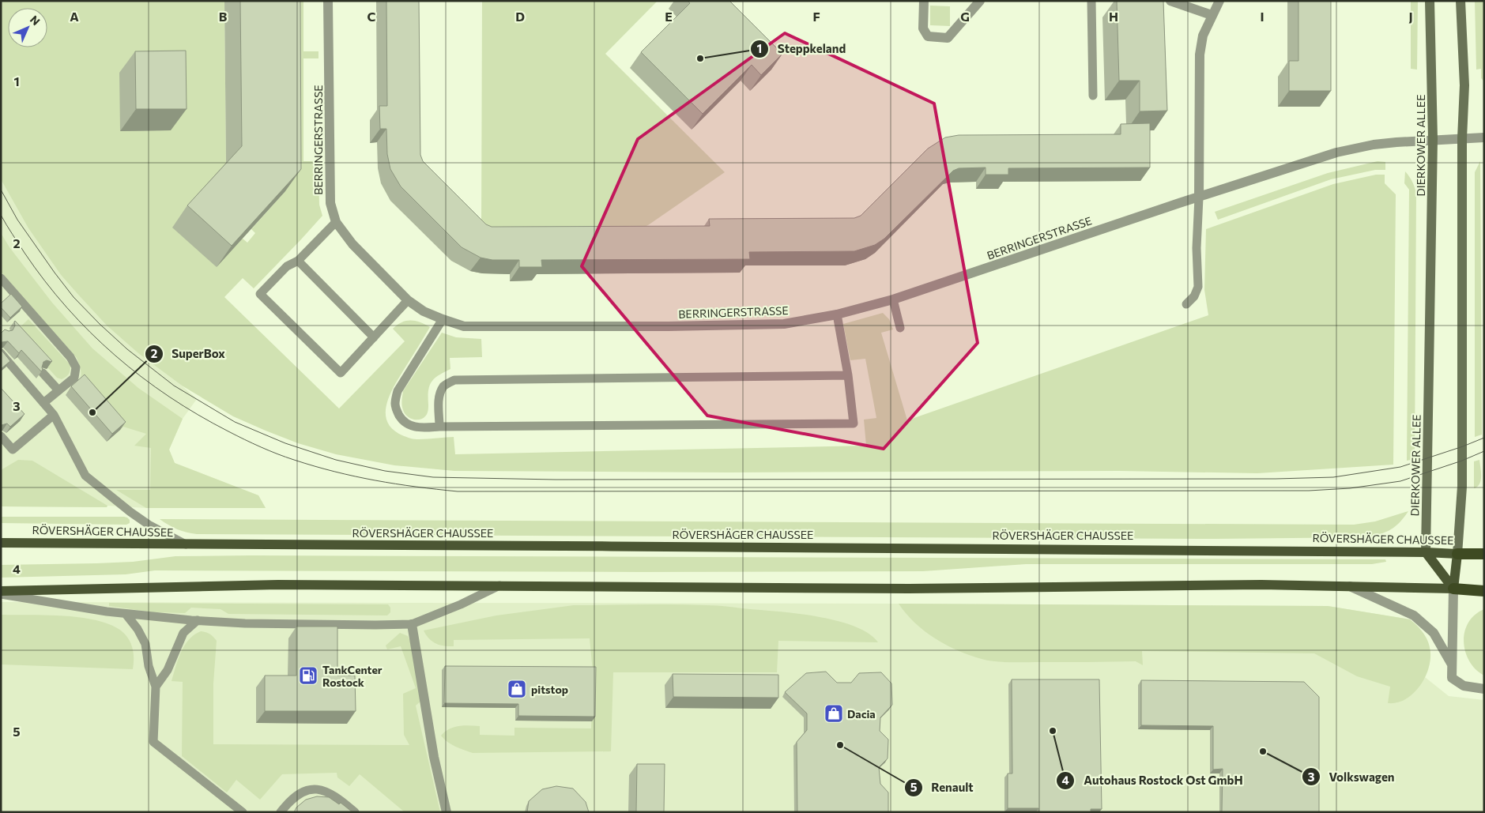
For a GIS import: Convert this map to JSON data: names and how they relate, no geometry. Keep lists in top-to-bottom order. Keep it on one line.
{"streets":{"highway":["RÖVERSHÄGER CHAUSSEE"],"main road":["DIERKOWER ALLEE"],"street":["BERRINGERSTRASSE"]},"crossings":[["BERRINGERSTRASSE","DIERKOWER ALLEE"],["DIERKOWER ALLEE","RÖVERSHÄGER CHAUSSEE"]],"places":{"other":["Steppkeland","SuperBox","Autohaus Rostock Ost GmbH","Renault","Volkswagen"],"fuel station":["TankCenter Rostock"],"shop":["pitstop","Dacia"]},"north":"top right","grid":{"columns":["A","B","C","D","E","F","G","H","I","J"],"rows":["1","2","3","4","5"]}}
